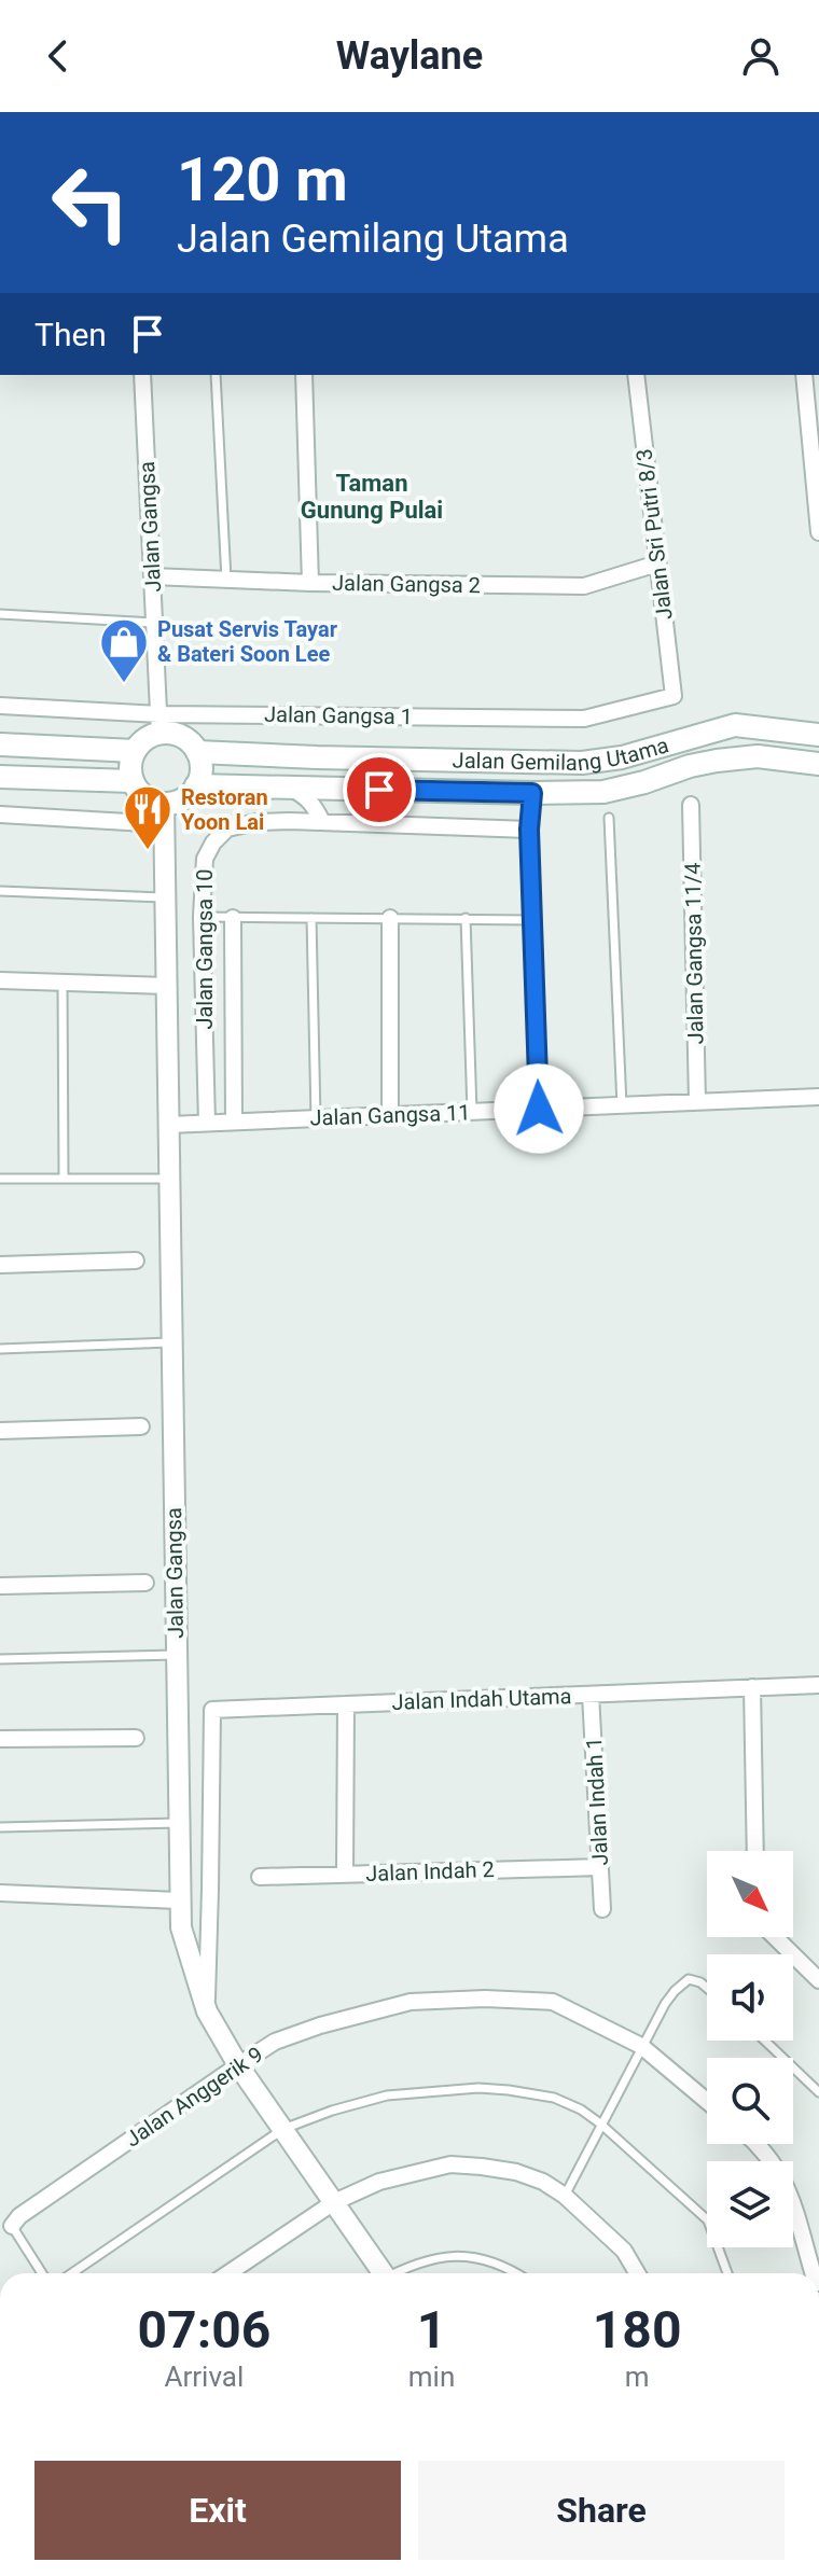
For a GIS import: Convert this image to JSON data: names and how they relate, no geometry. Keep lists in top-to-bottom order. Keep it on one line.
{"streets":{"main road":["Jalan Gemilang Utama"],"street":["Jalan Gangsa","Jalan Sri Putri 8/3","Jalan Gangsa 2","Jalan Gangsa 1","Jalan Gangsa 10","Jalan Gangsa 11/4","Jalan Gangsa 11","Jalan Indah Utama","Jalan Indah 1","Jalan Indah 2","Jalan Anggerik 9"]},"crossings":[["Jalan Gangsa","Jalan Gangsa 2"],["Jalan Gangsa","Jalan Gangsa 1"],["Jalan Gangsa","Jalan Gemilang Utama"],["Jalan Gangsa","Jalan Gangsa 11"],["Jalan Gangsa","Jalan Indah Utama"],["Jalan Gangsa","Jalan Anggerik 9"],["Jalan Sri Putri 8/3","Jalan Gangsa 2"],["Jalan Sri Putri 8/3","Jalan Gangsa 1"],["Jalan Gangsa 1","Jalan Gemilang Utama"],["Jalan Gangsa 10","Jalan Gangsa 11"],["Jalan Gangsa 11/4","Jalan Gangsa 11"],["Jalan Indah Utama","Jalan Indah 1"],["Jalan Indah 1","Jalan Indah 2"]],"districts":["Taman Gunung Pulai"],"places":{"shop":["Pusat Servis Tayar & Bateri Soon Lee"],"restaurant":["Restoran Yoon Lai"]},"north":"bottom right","page":{"header":"Waylane","turn":["120 m","Jalan Gemilang Utama"],"then":"Then","eta":["07:06","Arrival","1","min","180","m"],"buttons":["Exit","Share"]}}
